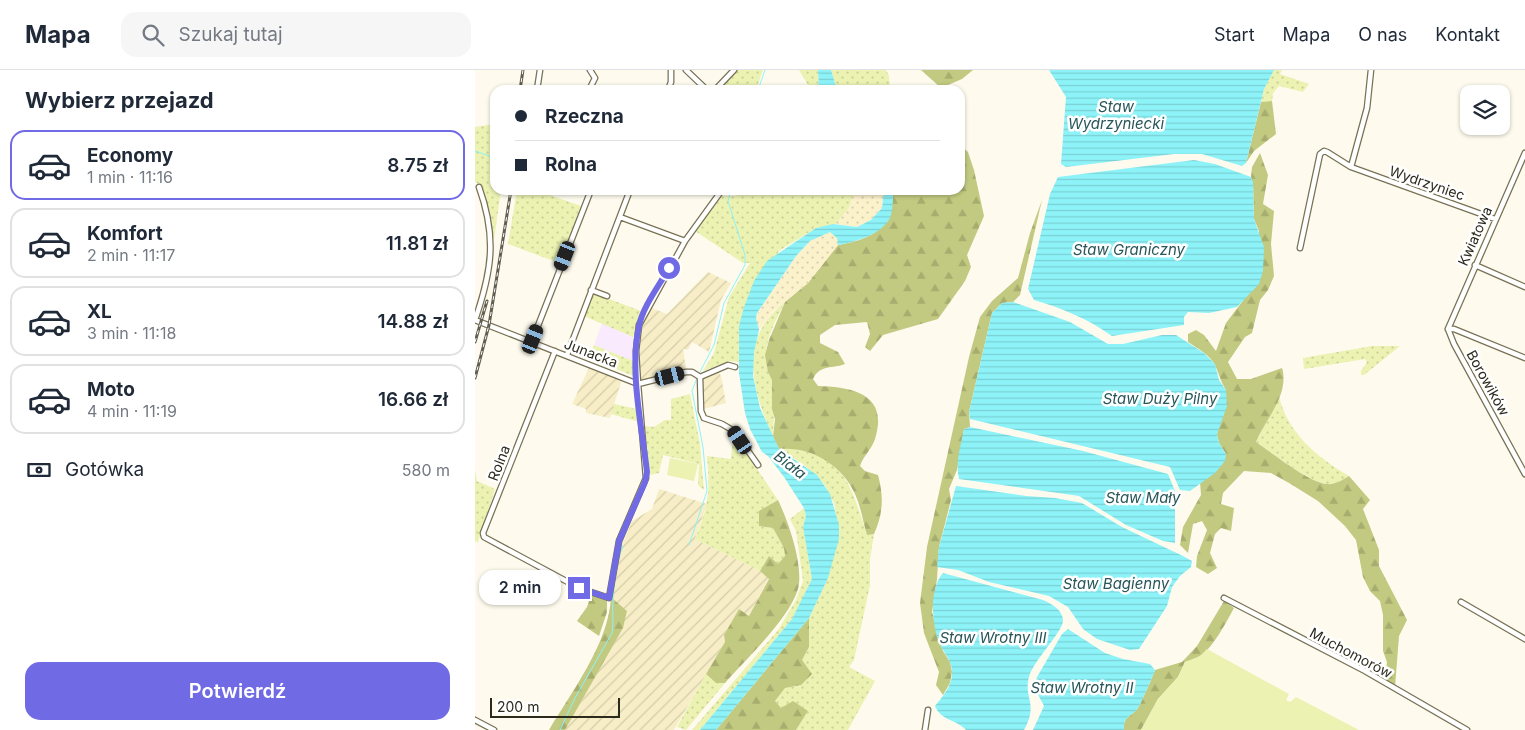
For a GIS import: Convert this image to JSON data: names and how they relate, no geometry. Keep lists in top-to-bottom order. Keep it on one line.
{"streets":{"street":["Wydrzyniec","Kwiatowa","Junacka","Borowików","Rolna","Muchomorów"]},"crossings":[["Wydrzyniec","Kwiatowa"],["Kwiatowa","Borowików"],["Junacka","Rolna"]],"water":["Staw Wydrzyniecki","Staw Graniczny","Staw Duży Pilny","Biała","Staw Mały","Staw Bagienny","Staw Wrotny III","Staw Wrotny II"],"scale_bar":"200 m","page":{"header":"Mapa","search":"Szukaj tutaj","nav":["Start","Mapa","O nas","Kontakt"],"heading":"Wybierz przejazd","banner":["Rzeczna","Rolna"],"list":[{"name":"Economy","note":"1 min · 11:16","value":"8.75 zł"},{"name":"Komfort","note":"2 min · 11:17","value":"11.81 zł"},{"name":"XL","note":"3 min · 11:18","value":"14.88 zł"},{"name":"Moto","note":"4 min · 11:19","value":"16.66 zł"}],"pay":["Gotówka","580 m"],"bubble":"2 min","buttons":"Potwierdź","scale":"200 m"}}
